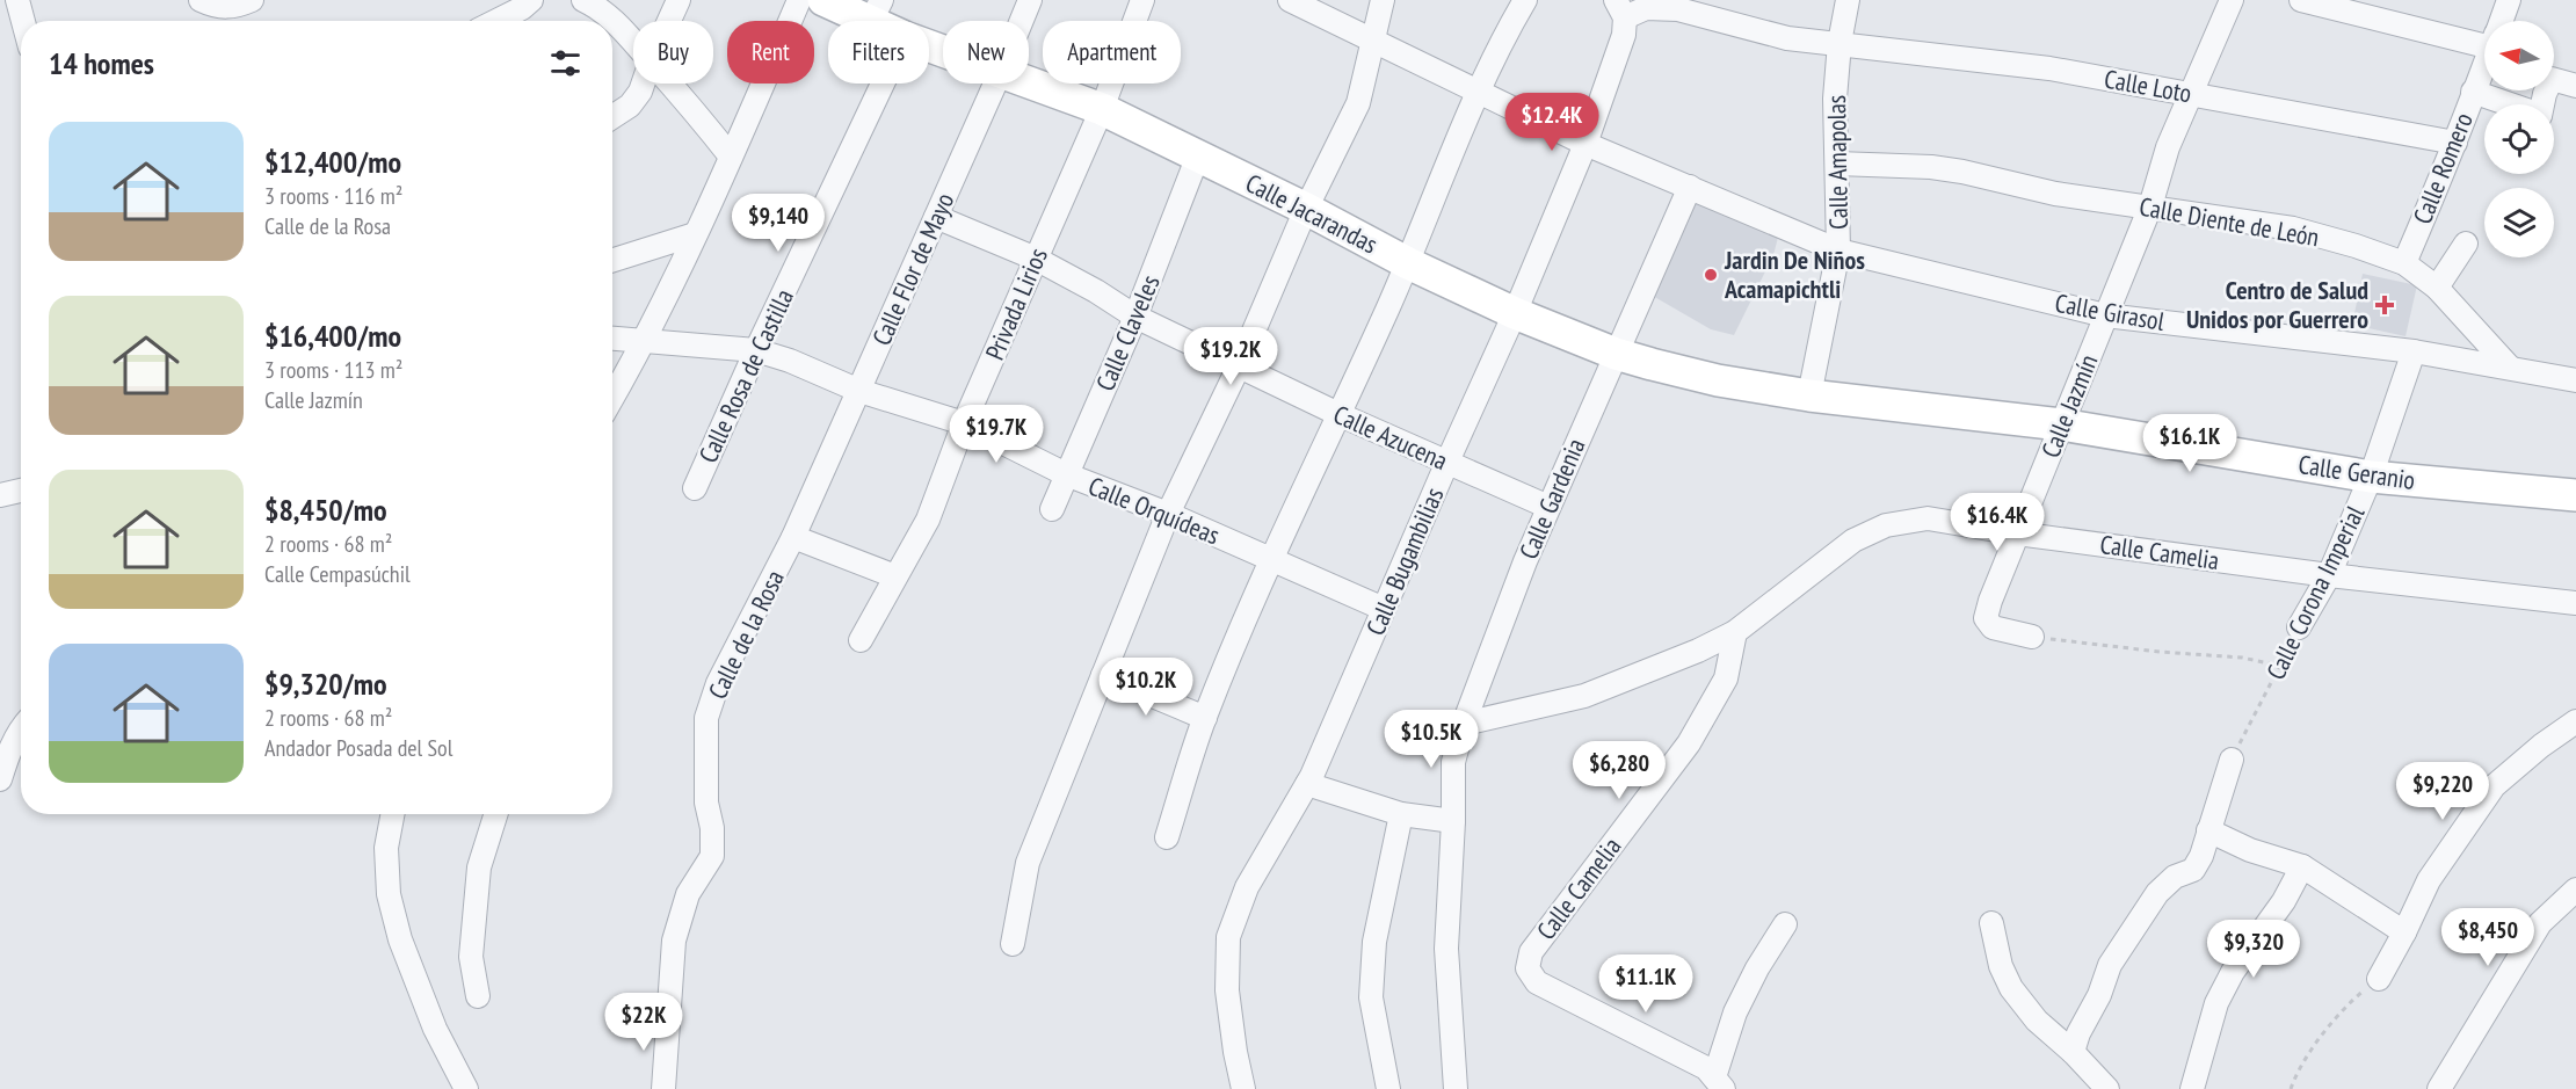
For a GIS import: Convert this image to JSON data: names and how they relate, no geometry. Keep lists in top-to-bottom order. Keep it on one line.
{"streets":{"street":["Calle Loto","Calle Amapolas","Calle Romero","Calle Jacarandas","Calle Diente de León","Calle Flor de Mayo","Privada Lirios","Calle Girasol","Calle Claveles","Calle Rosa de Castilla","Calle Jazmín","Calle Azucena","Calle Geranio","Calle Gardenia","Calle Orquídeas","Calle Camelia","Calle Bugambilias","Calle Corona Imperial","Calle de la Rosa"]},"crossings":[["Calle Loto","Calle Amapolas"],["Calle Loto","Calle Romero"],["Calle Loto","Calle Jazmín"],["Calle Loto","Calle Bugambilias"],["Calle Amapolas","Calle Jacarandas"],["Calle Amapolas","Calle Diente de León"],["Calle Amapolas","Calle Girasol"],["Calle Amapolas","Calle Geranio"],["Calle Amapolas","Calle Bugambilias"],["Calle Romero","Calle Diente de León"],["Calle Jacarandas","Privada Lirios"],["Calle Jacarandas","Calle Claveles"],["Calle Jacarandas","Calle Geranio"],["Calle Jacarandas","Calle Gardenia"],["Calle Jacarandas","Calle Bugambilias"],["Calle Diente de León","Calle Girasol"],["Calle Diente de León","Calle Jazmín"],["Calle Flor de Mayo","Calle Azucena"],["Calle Flor de Mayo","Calle Orquídeas"],["Calle Flor de Mayo","Calle de la Rosa"],["Privada Lirios","Calle Azucena"],["Privada Lirios","Calle Orquídeas"],["Calle Girasol","Calle Jazmín"],["Calle Girasol","Calle Corona Imperial"],["Calle Claveles","Calle Azucena"],["Calle Claveles","Calle Orquídeas"],["Calle Rosa de Castilla","Calle Orquídeas"],["Calle Jazmín","Calle Geranio"],["Calle Jazmín","Calle Camelia"],["Calle Azucena","Calle Gardenia"],["Calle Azucena","Calle Bugambilias"],["Calle Geranio","Calle Corona Imperial"],["Calle Gardenia","Calle Camelia"],["Calle Orquídeas","Calle Bugambilias"],["Calle Camelia","Calle Corona Imperial"]],"places":{"other":["Jardin De Niños Acamapichtli"],"health":["Centro de Salud Unidos por Guerrero"]},"north":"left","page":{"chip":["Buy","Rent","Filters","New","Apartment"],"heading":"14 homes","price":["$12.4K","$9,140","$19.2K","$19.7K","$16.1K","$16.4K","$10.2K","$10.5K","$6,280","$9,220","$8,450","$9,320","$11.1K","$22K"],"list":[{"name":"$12,400/mo","note":"3 rooms · 116 m² · Calle de la Rosa"},{"name":"$16,400/mo","note":"3 rooms · 113 m² · Calle Jazmín"},{"name":"$8,450/mo","note":"2 rooms · 68 m² · Calle Cempasúchil"},{"name":"$9,320/mo","note":"2 rooms · 68 m² · Andador Posada del Sol"}]}}
